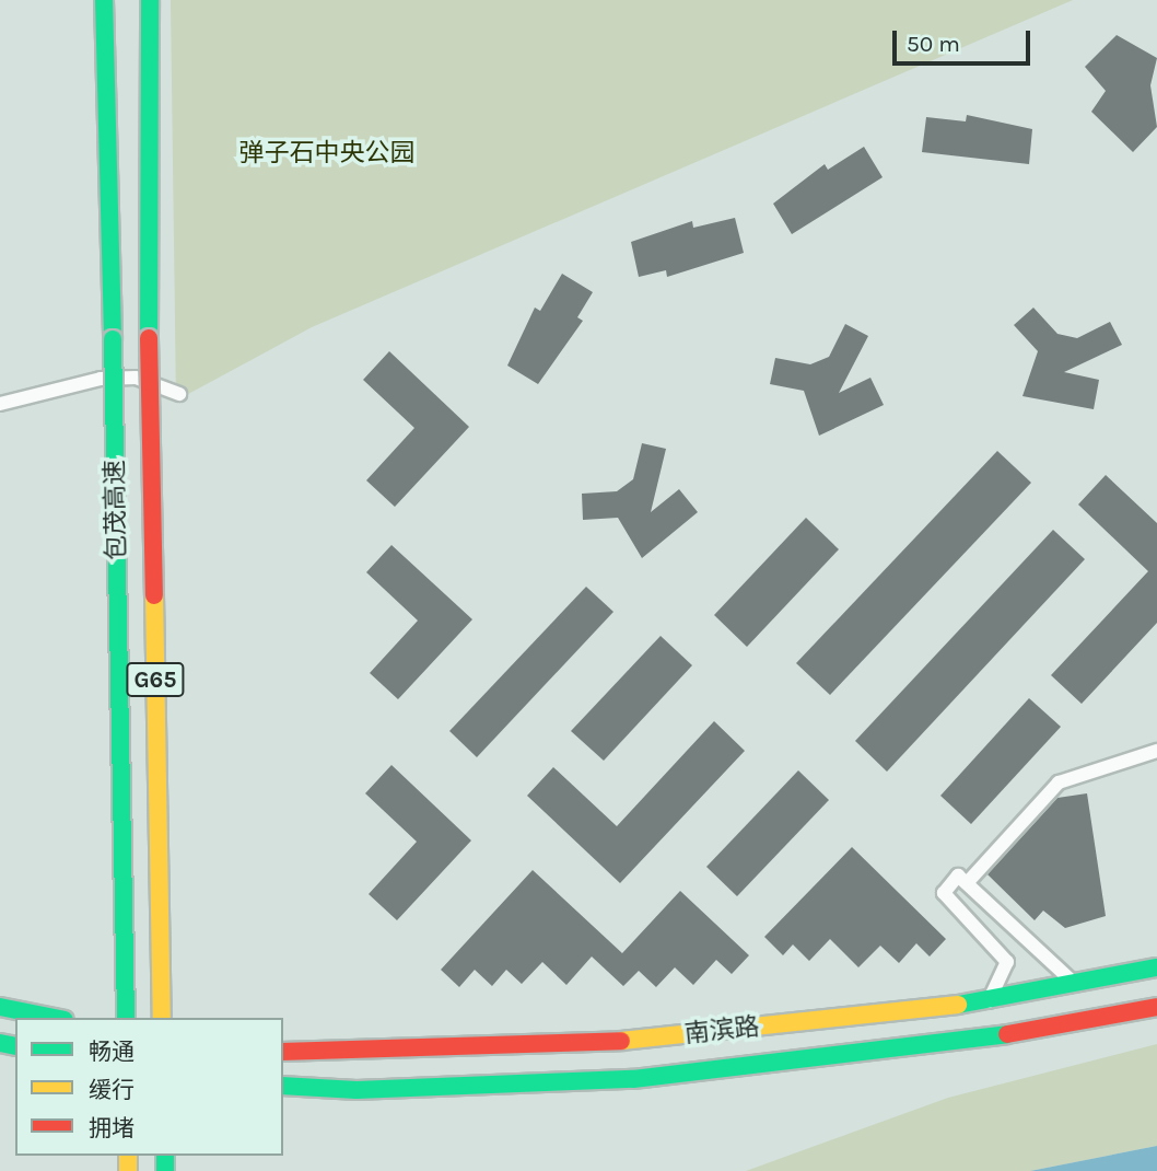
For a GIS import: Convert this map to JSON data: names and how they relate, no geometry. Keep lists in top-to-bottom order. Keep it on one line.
{"streets":{"main road":["包茂高速","G65","南滨路"]},"parks":["弹子石中央公园"],"legend":["畅通","缓行","拥堵"],"scale_bar":"50 m"}
